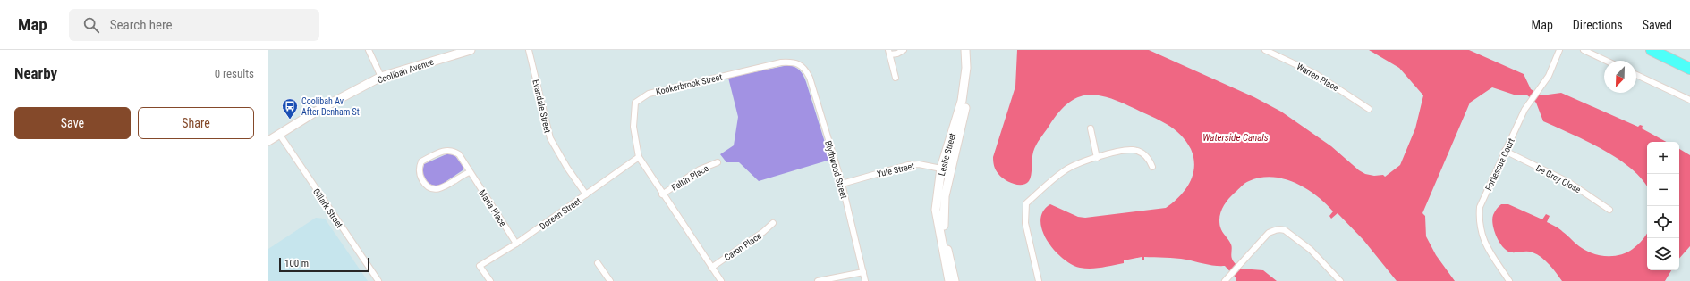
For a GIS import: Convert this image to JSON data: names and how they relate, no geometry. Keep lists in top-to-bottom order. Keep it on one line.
{"streets":{"street":["Coolibah Avenue","Warren Place","Kookerbrook Street","Evandale Street","Leslie Street","Fortescue Court","Blythwood Street","Yule Street","Feltin Place","De Grey Close","Gillark Street","Maria Place","Doreen Street","Caron Place"]},"crossings":[["Coolibah Avenue","Gillark Street"],["Kookerbrook Street","Blythwood Street"],["Kookerbrook Street","Feltin Place"],["Kookerbrook Street","Doreen Street"],["Kookerbrook Street","Caron Place"],["Evandale Street","Doreen Street"],["Leslie Street","Yule Street"],["Fortescue Court","De Grey Close"],["Blythwood Street","Yule Street"],["Maria Place","Doreen Street"]],"water":["Waterside Canals"],"places":{"bus stop":["Coolibah Av After Denham St"]},"scale_bar":"100 m","north":"bottom left","page":{"header":"Map","search":"Search here","nav":["Map","Directions","Saved"],"heading":["Nearby","0 results"],"buttons":["Save","Share"],"map_buttons":["+","−"],"scale":"100 m"}}
